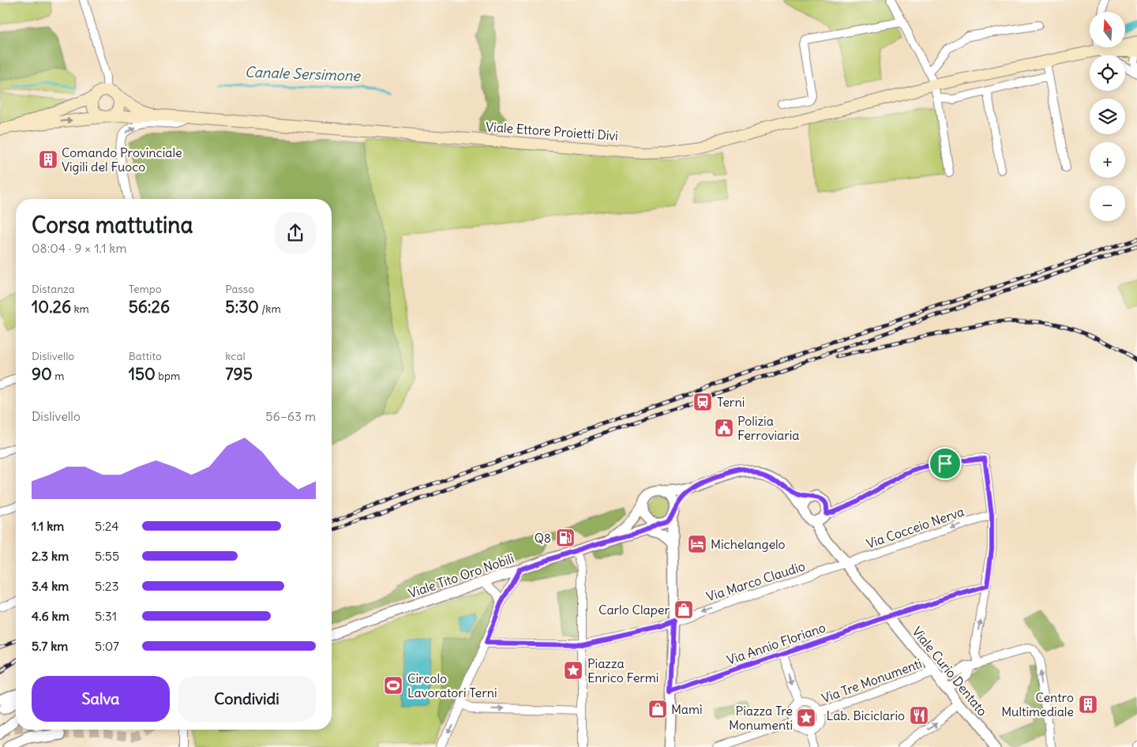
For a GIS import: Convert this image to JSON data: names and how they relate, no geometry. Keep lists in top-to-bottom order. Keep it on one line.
{"streets":{"main road":["Viale Ettore Proietti Divi"],"street":["Via Cocceio Nerva","Viale Tito Oro Nobili","Via Marco Claudio","Via Annio Floriano","Viale Curio Dentato","Via Tre Monumenti"]},"crossings":[["Via Cocceio Nerva","Via Marco Claudio"],["Via Cocceio Nerva","Viale Curio Dentato"],["Via Marco Claudio","Viale Curio Dentato"],["Via Annio Floriano","Viale Curio Dentato"],["Viale Curio Dentato","Via Tre Monumenti"]],"one_way":["Via Cocceio Nerva","Via Marco Claudio"],"water":["Canale Sersimone"],"places":{"building":["Comando Provinciale Vigili del Fuoco","Centro Multimediale"],"station":["Terni"],"public building":["Polizia Ferroviaria"],"fuel station":["Q8"],"hotel":["Michelangelo"],"shop":["Carlo Claper","Mamì"],"place":["Piazza Enrico Fermi","Piazza Tre Monumenti"],"sports":["Circolo Lavoratori Terni"],"restaurant":["Lab. Biciclario"]},"north":"top","page":{"map_buttons":["+","−"],"heading":["Corsa mattutina","08:04 · 9 × 1.1 km"],"stats":[["Distanza","10.26 km"],["Tempo","56:26"],["Passo","5:30 /km"],["Dislivello","90 m"],["Battito","150 bpm"],["kcal","795"]],"chart":["Dislivello","56–63 m"],"list":[{"name":"1.1 km","note":"5:24"},{"name":"2.3 km","note":"5:55"},{"name":"3.4 km","note":"5:23"},{"name":"4.6 km","note":"5:31"},{"name":"5.7 km","note":"5:07"}],"buttons":["Salva","Condividi"]}}
